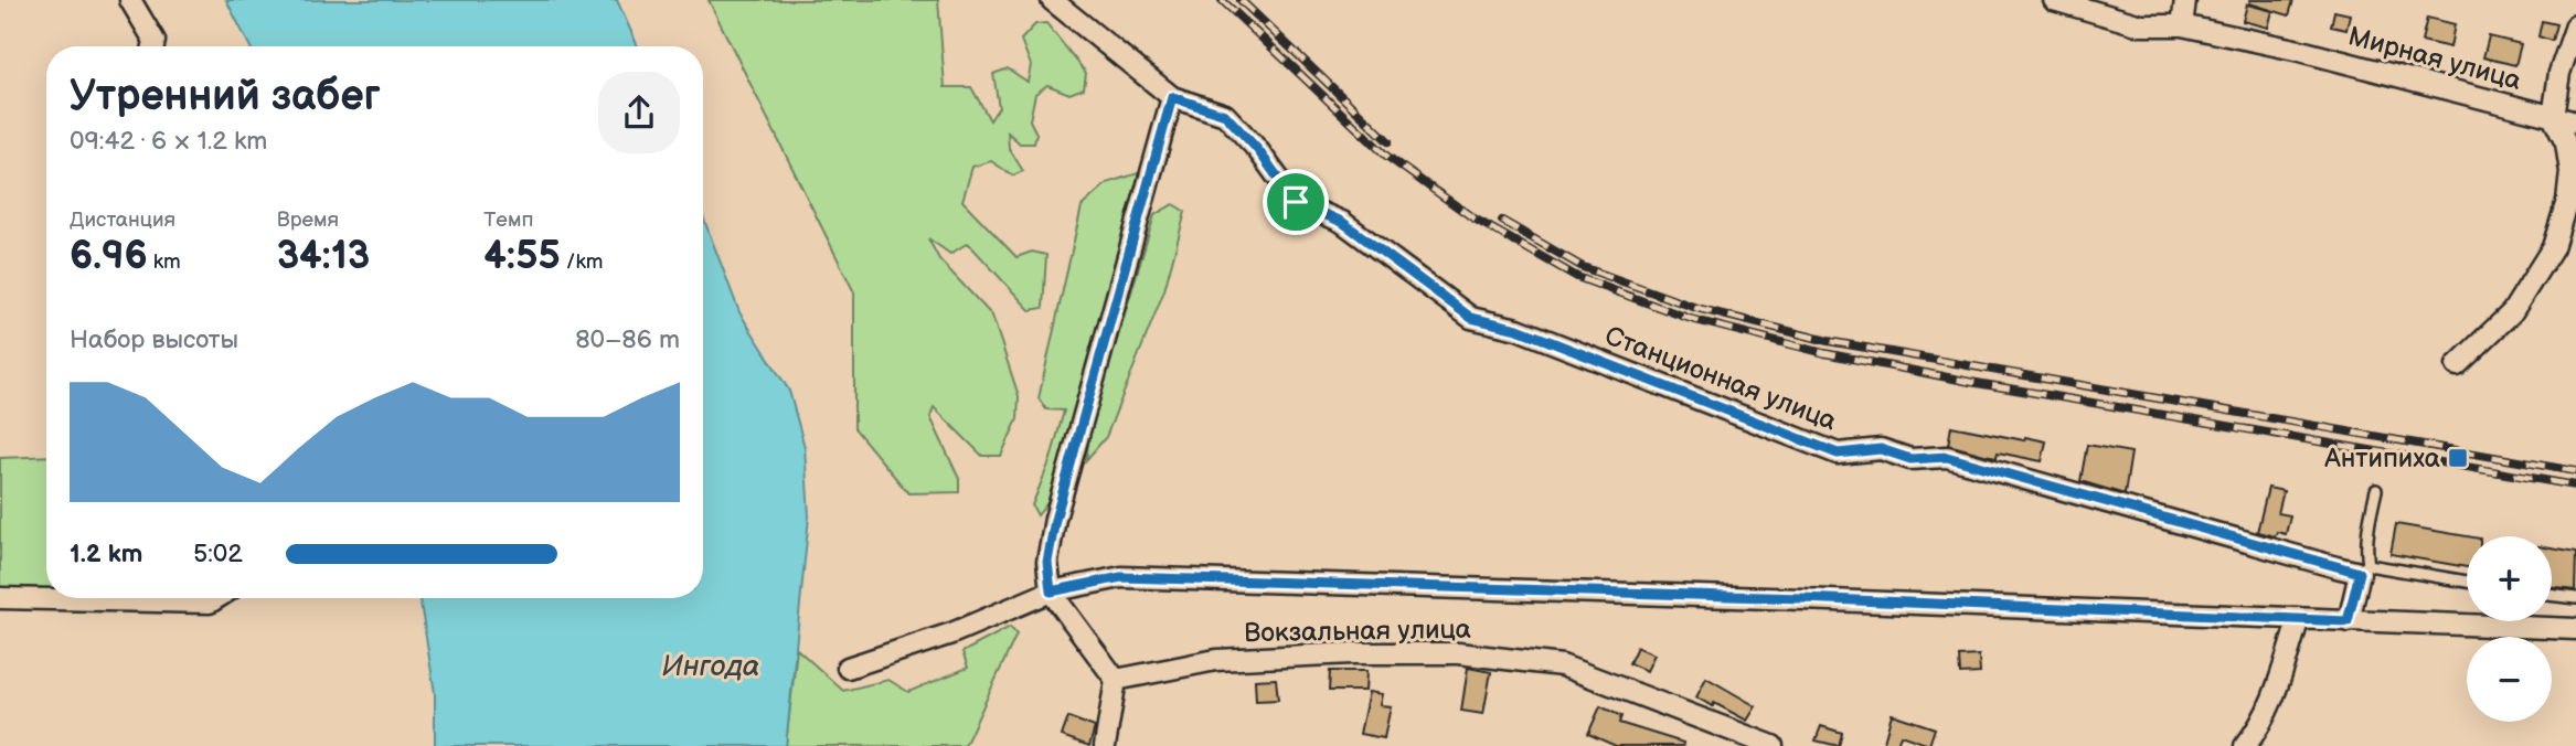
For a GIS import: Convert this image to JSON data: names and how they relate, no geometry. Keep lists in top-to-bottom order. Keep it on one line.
{"streets":{"street":["Мирная улица","Станционная улица","Вокзальная улица"]},"water":["Ингода"],"places":{"transit":["Антипиха"]},"page":{"heading":["Утренний забег","09:42 · 6 × 1.2 km"],"stats":[["Дистанция","6.96 km"],["Время","34:13"],["Темп","4:55 /km"]],"chart":["Набор высоты","80–86 m"],"list":[{"name":"1.2 km","note":"5:02"}],"map_buttons":["+","−"]}}
